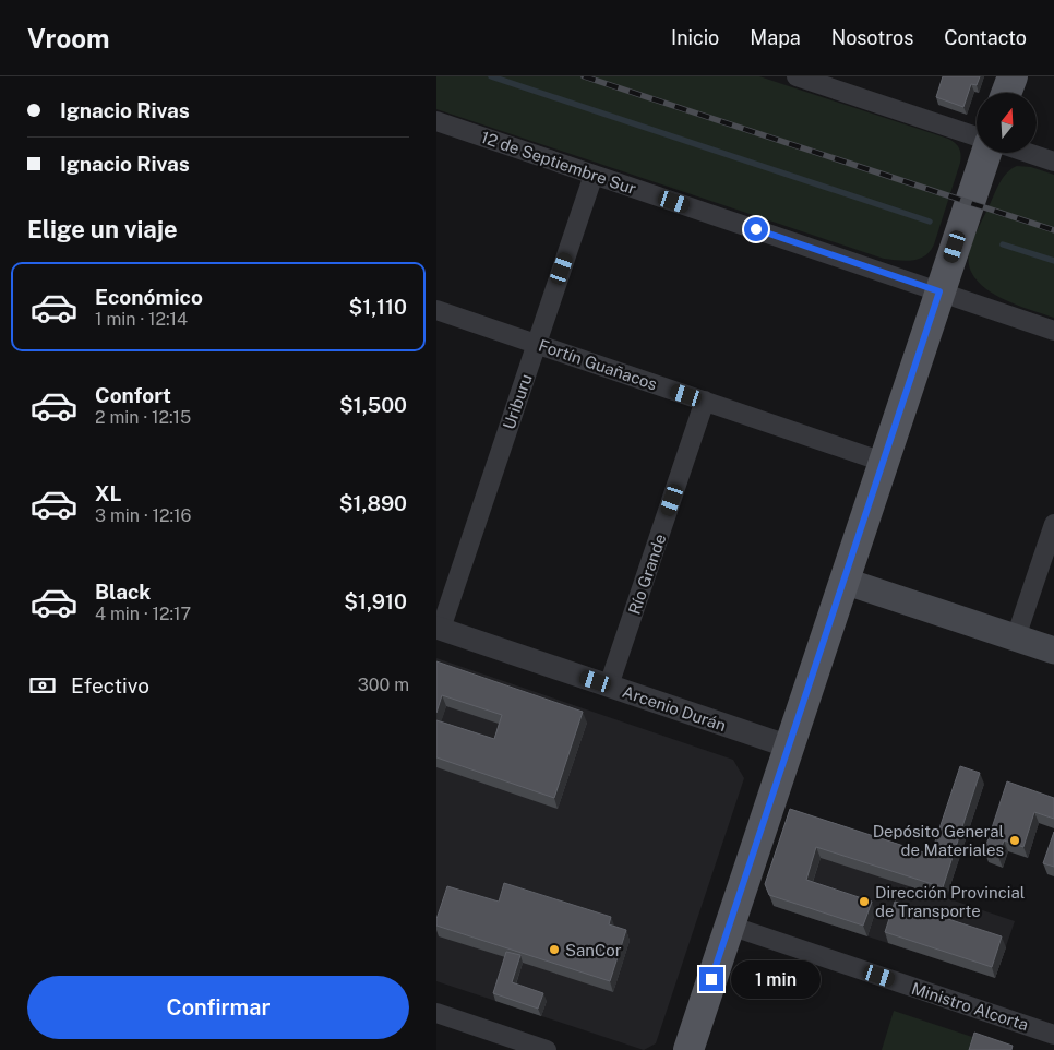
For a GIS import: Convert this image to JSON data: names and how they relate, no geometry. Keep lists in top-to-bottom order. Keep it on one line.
{"streets":{"street":["12 de Septiembre Sur","Fortín Guañacos","Uriburu","Río Grande","Arcenio Durán","Ministro Alcorta"]},"crossings":[["12 de Septiembre Sur","Uriburu"],["Fortín Guañacos","Uriburu"],["Fortín Guañacos","Río Grande"],["Uriburu","Arcenio Durán"],["Río Grande","Arcenio Durán"]],"places":["Depósito General de Materiales","Dirección Provincial de Transporte","SanCor"],"north":"top","page":{"header":"Vroom","nav":["Inicio","Mapa","Nosotros","Contacto"],"banner":["Ignacio Rivas","Ignacio Rivas"],"heading":"Elige un viaje","list":[{"name":"Económico","note":"1 min · 12:14","value":"$1,110"},{"name":"Confort","note":"2 min · 12:15","value":"$1,500"},{"name":"XL","note":"3 min · 12:16","value":"$1,890"},{"name":"Black","note":"4 min · 12:17","value":"$1,910"}],"pay":["Efectivo","300 m"],"bubble":"1 min","buttons":"Confirmar"}}
